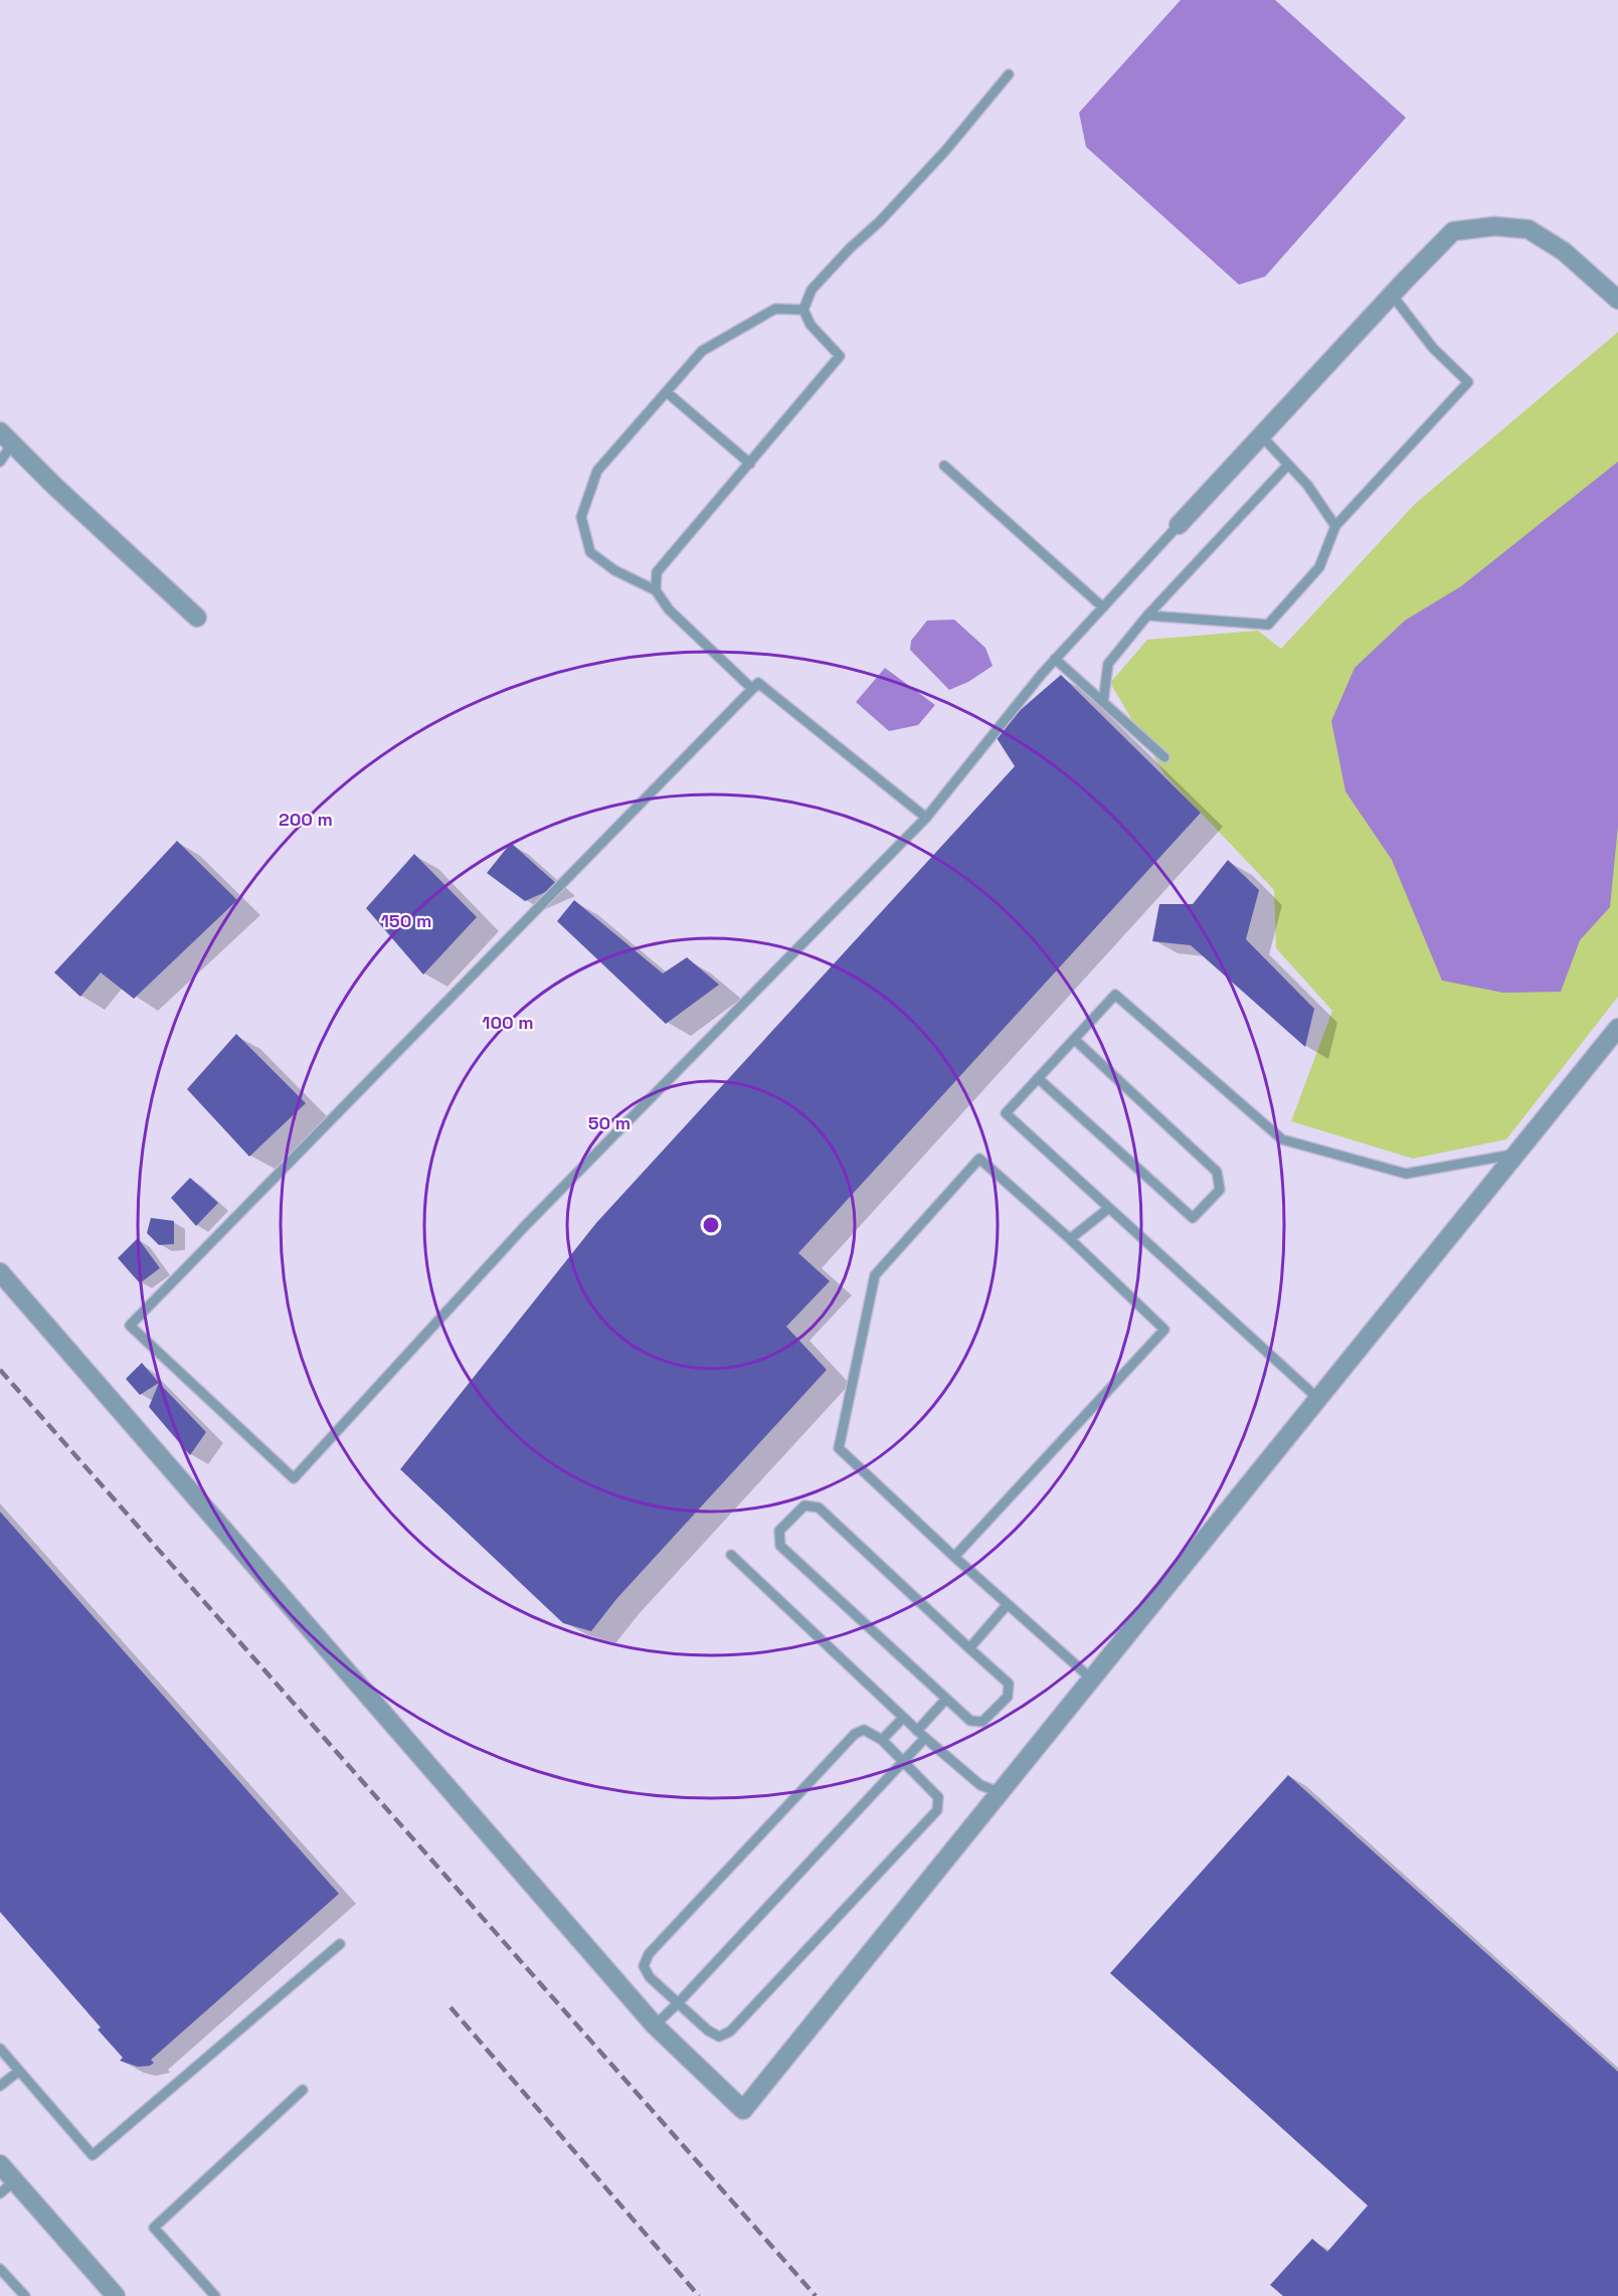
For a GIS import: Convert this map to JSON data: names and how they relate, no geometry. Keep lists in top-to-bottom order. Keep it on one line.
{"rings":["200 m","150 m","100 m","50 m"]}
